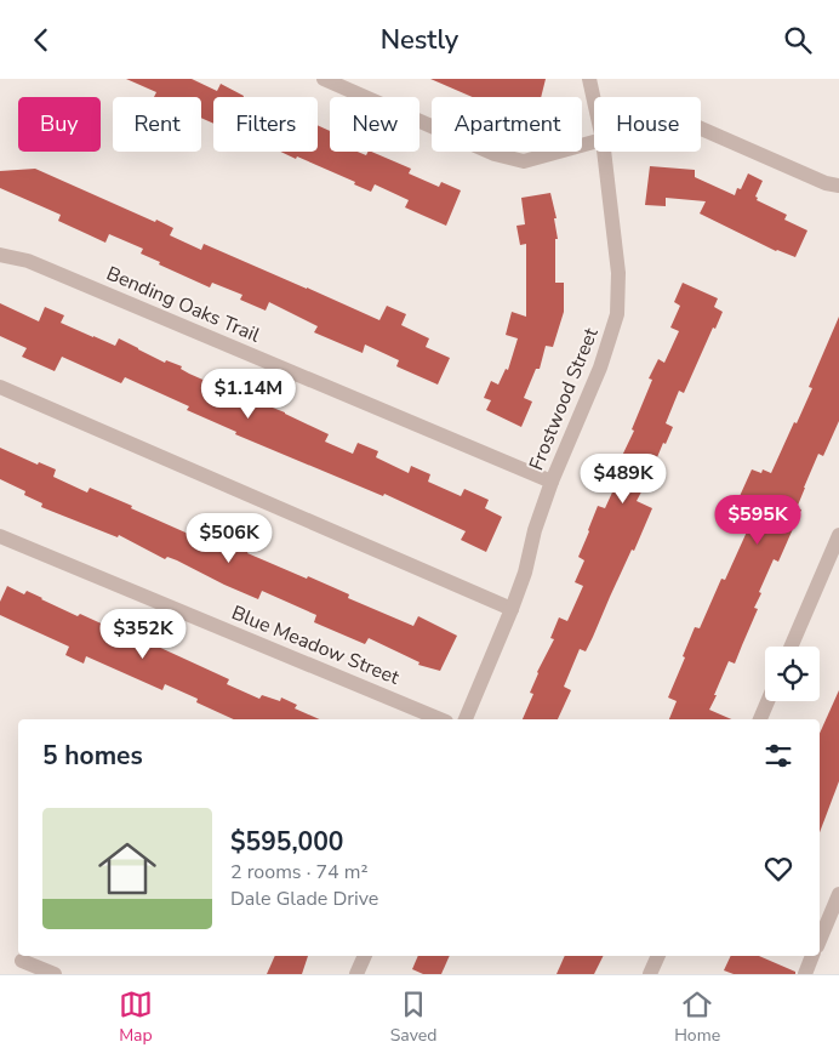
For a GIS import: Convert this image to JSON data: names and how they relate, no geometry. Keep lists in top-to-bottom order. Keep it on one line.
{"streets":{"street":["Bending Oaks Trail","Frostwood Street","Blue Meadow Street"]},"crossings":[["Bending Oaks Trail","Frostwood Street"]],"page":{"header":"Nestly","chip":["Buy","Rent","Filters","New","Apartment","House"],"price":["$1.14M","$489K","$595K","$506K","$352K"],"heading":"5 homes","list":[{"name":"$595,000","note":"2 rooms · 74 m² · Dale Glade Drive"}],"tabs":["Map","Saved","Home"]}}
